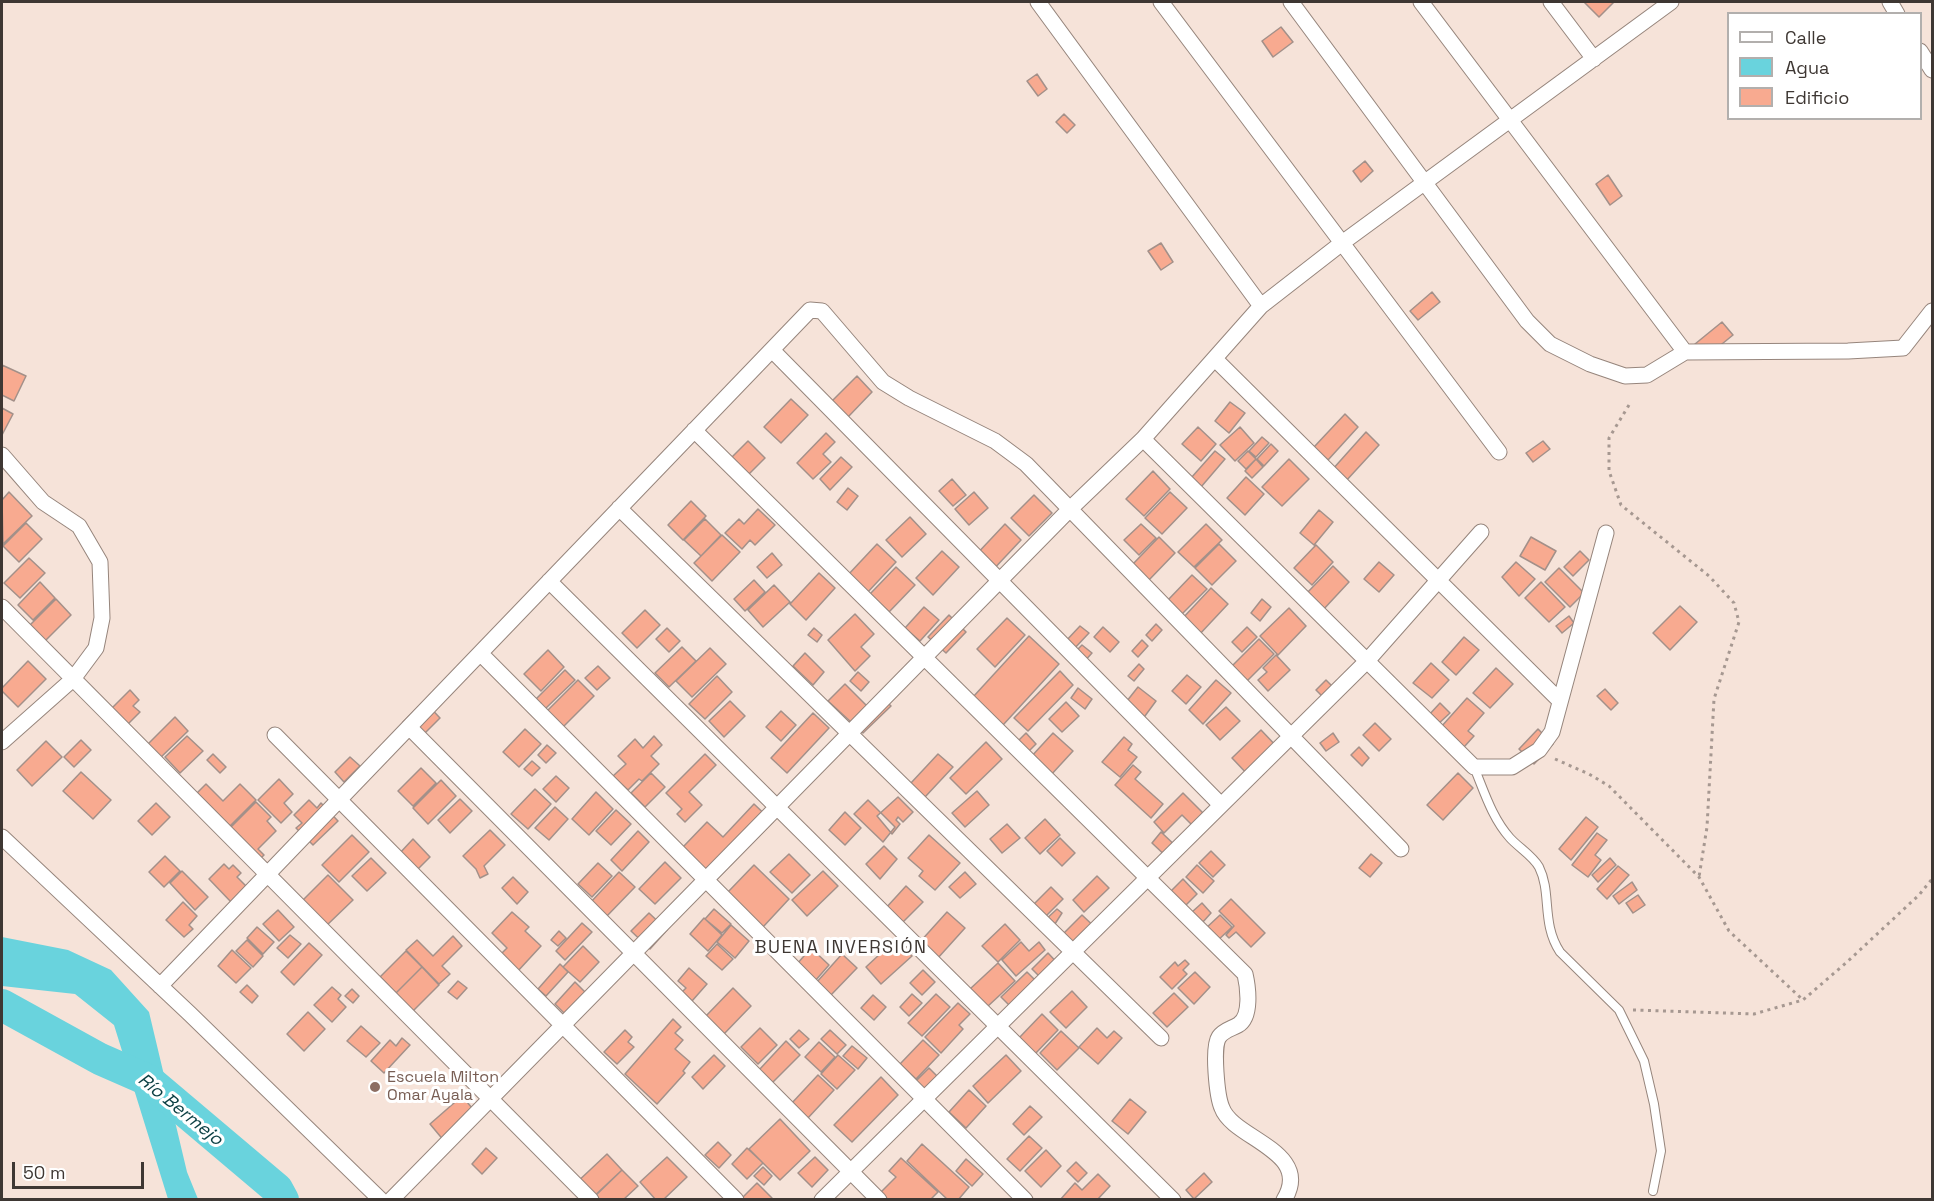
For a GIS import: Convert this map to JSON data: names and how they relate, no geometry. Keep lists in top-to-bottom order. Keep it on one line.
{"districts":["BUENA INVERSIÓN"],"water":["Río Bermejo"],"places":["Escuela Milton Omar Ayala"],"legend":["Calle","Agua","Edificio"],"scale_bar":"50 m"}
